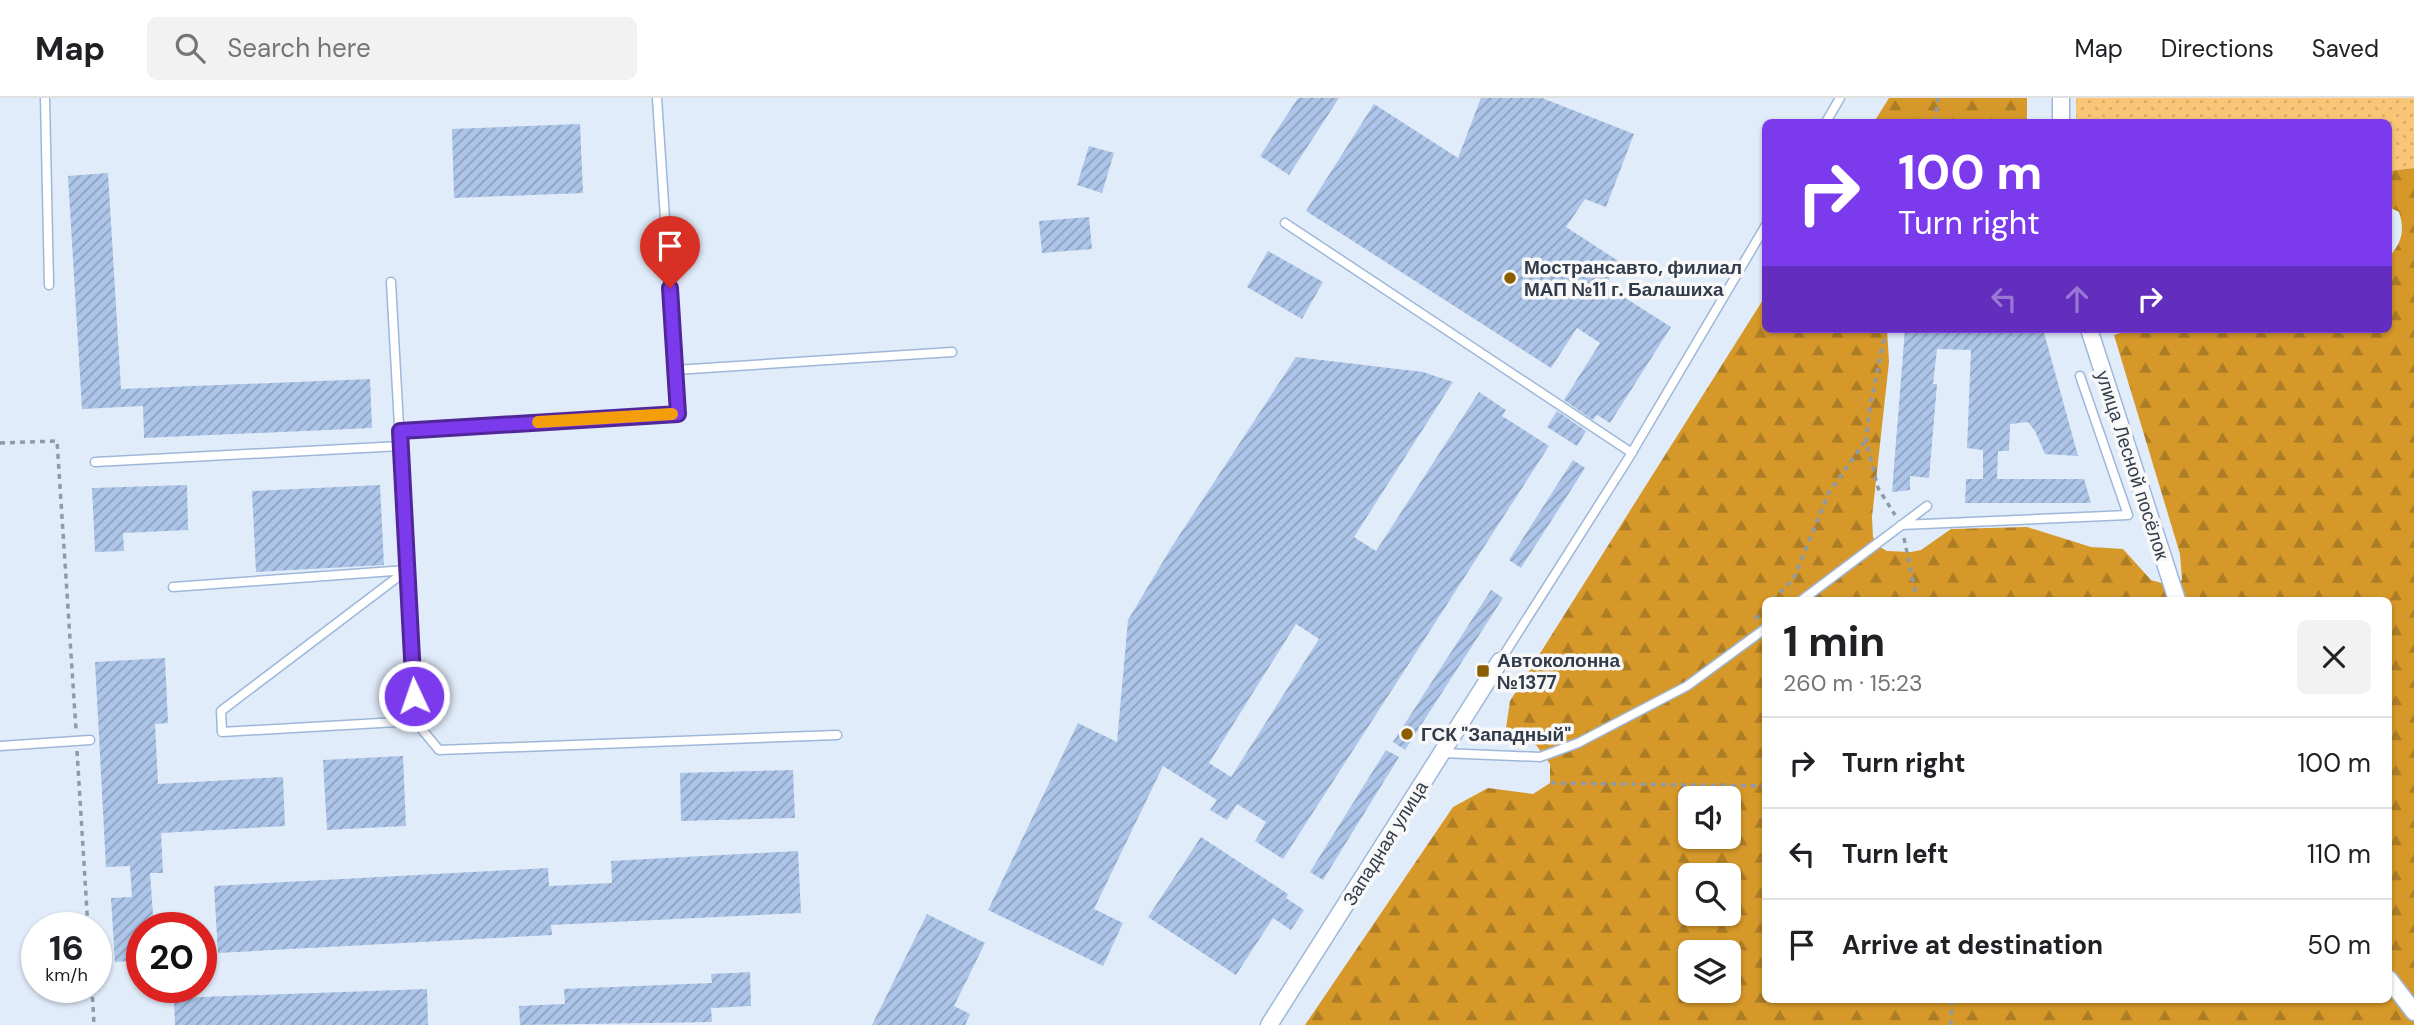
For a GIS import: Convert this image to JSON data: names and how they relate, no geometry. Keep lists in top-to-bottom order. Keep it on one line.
{"streets":{"street":["улица Лесной посёлок","Западная улица"]},"places":{"other":["Мострансавто, филиал МАП №11 г. Балашиха","ГСК \"Западный\""],"transit":["Автоколонна №1377"]},"page":{"header":"Map","search":"Search here","nav":["Map","Directions","Saved"],"turn":["100 m","Turn right"],"heading":["1 min","260 m · 15:23"],"list":[{"name":"Turn right","value":"100 m"},{"name":"Turn left","value":"110 m"},{"name":"Arrive at destination","value":"50 m"}],"speed":"16 km/h","limit":"20"}}
